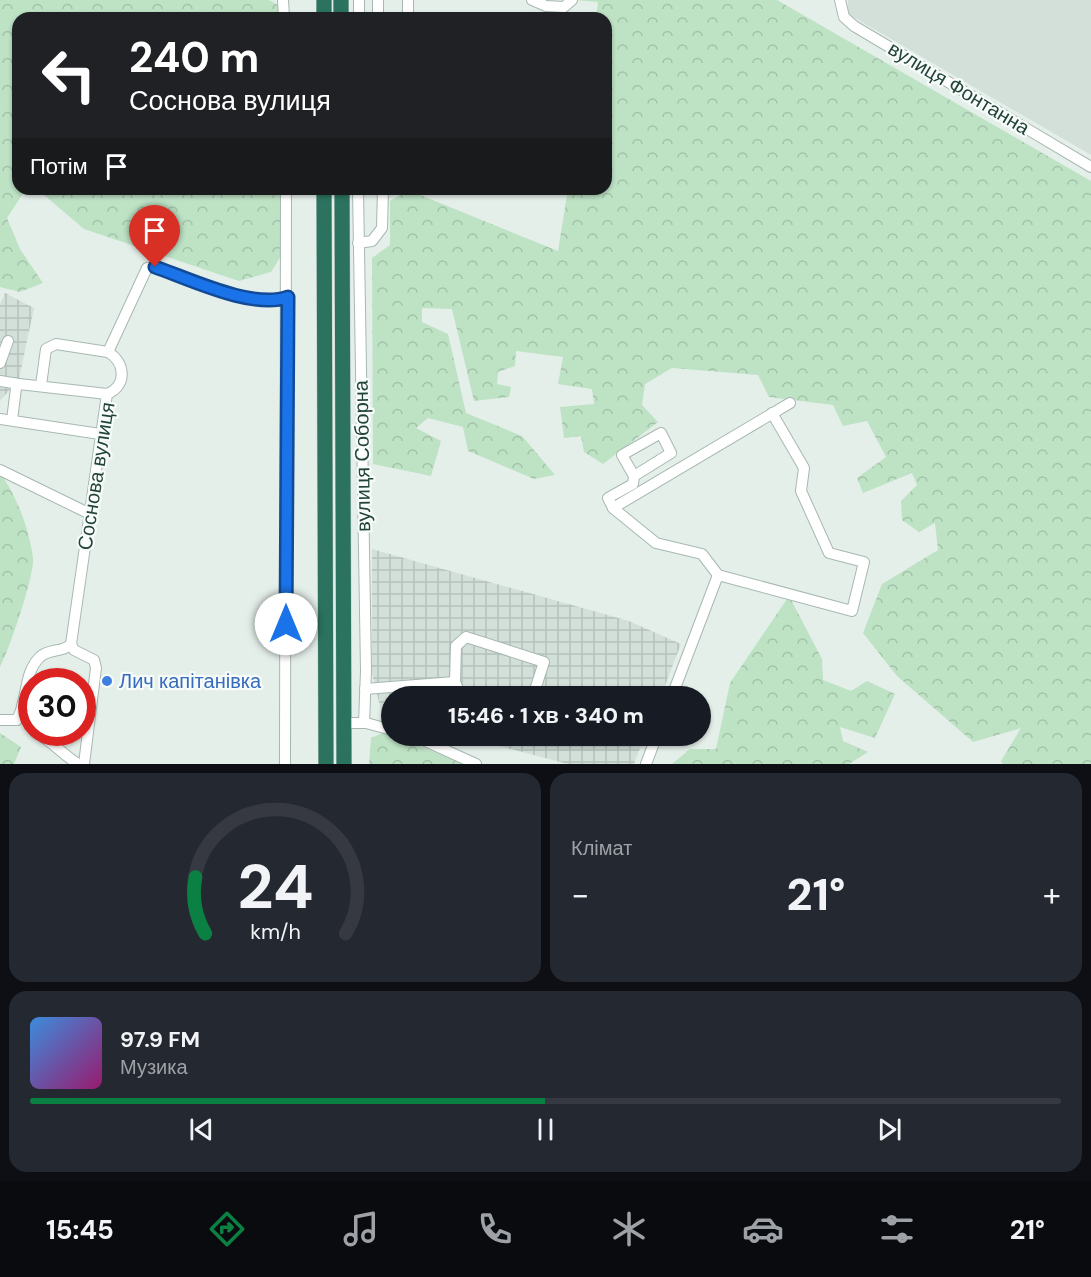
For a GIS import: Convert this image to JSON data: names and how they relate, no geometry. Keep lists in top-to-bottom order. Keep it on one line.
{"streets":{"street":["вулиця Фонтанна","вулиця Соборна","Соснова вулиця"]},"places":["Лич капітанівка"],"page":{"turn":["240 m","Соснова вулиця"],"then":"Потім","limit":"30","trip":"15:46 · 1 хв · 340 m","tile":"Клімат","heat":["−","21°","+"],"song":["97.9 FM","Музика"],"tabs":["15:45","21°"],"gauge":["24","km/h"]}}
